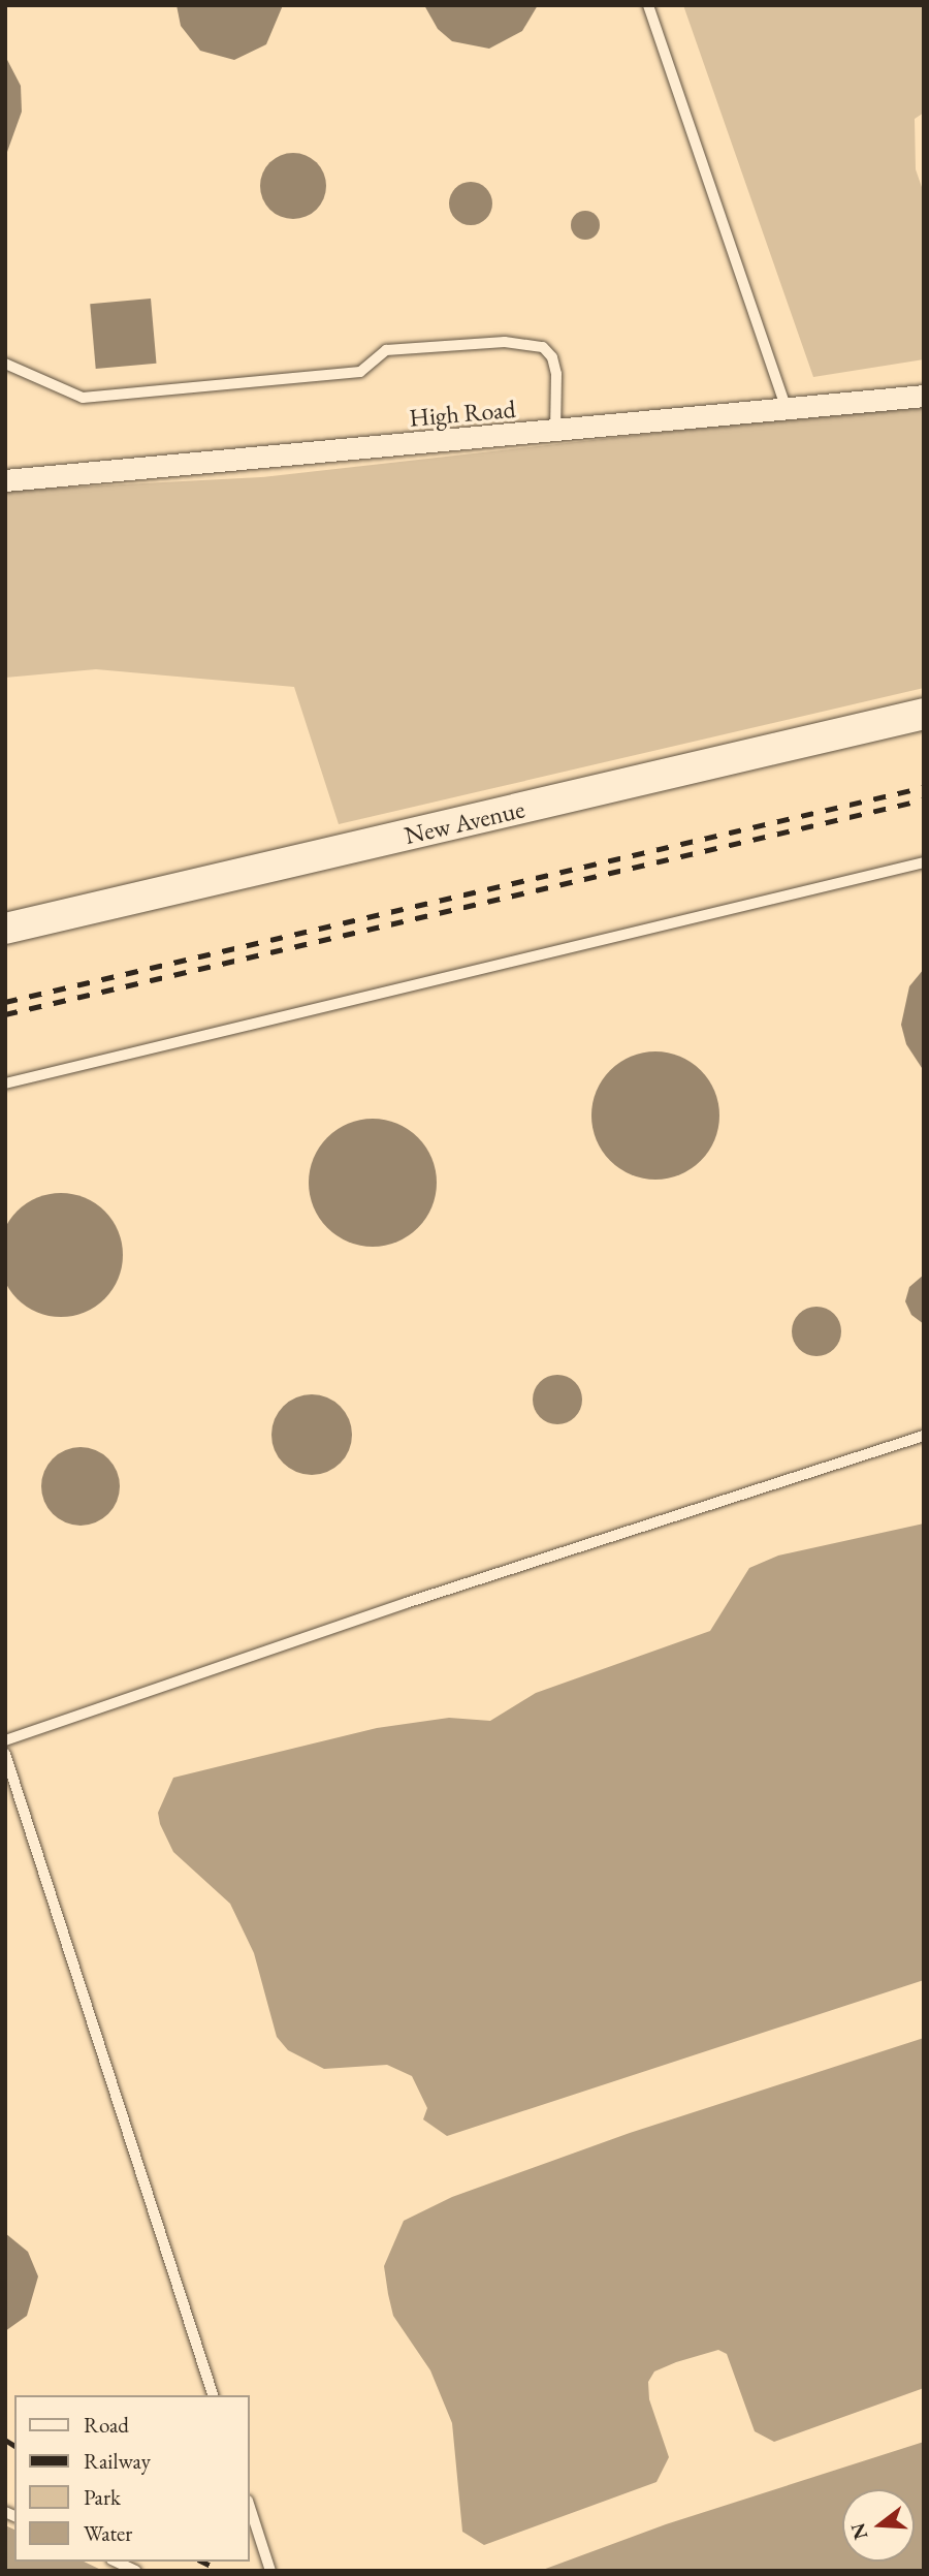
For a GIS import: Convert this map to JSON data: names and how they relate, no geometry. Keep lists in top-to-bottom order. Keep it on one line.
{"streets":{"main road":["New Avenue"],"street":["High Road"]},"legend":["Road","Railway","Park","Water"],"north":"left"}
